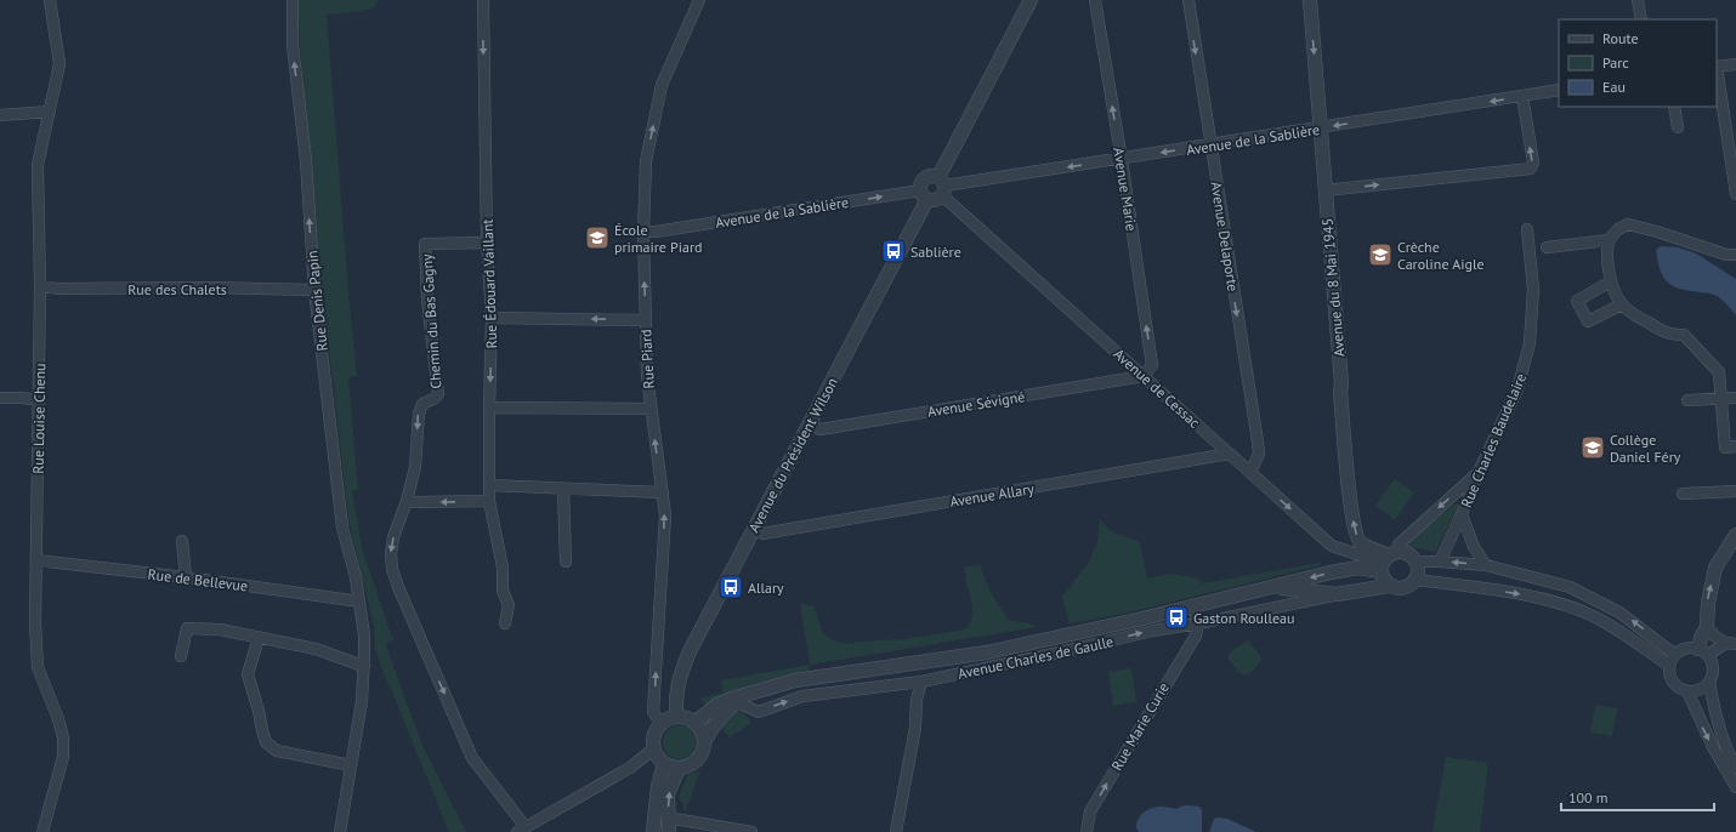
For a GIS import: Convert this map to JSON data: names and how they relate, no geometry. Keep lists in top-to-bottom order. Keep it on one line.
{"streets":{"street":["Avenue de la Sablière","Avenue Marie","Avenue Delaporte","Rue Édouard Vaillant","Avenue du 8 Mai 1945","Rue des Chalets","Rue Denis Papin","Chemin du Bas Gagny","Rue Piard","Avenue de Cessac","Avenue Sévigné","Rue Louise Chenu","Rue Charles Baudelaire","Avenue du Président Wilson","Avenue Allary","Rue de Bellevue","Avenue Charles de Gaulle","Rue Marie Curie"]},"crossings":[["Avenue de la Sablière","Avenue Marie"],["Avenue de la Sablière","Avenue Delaporte"],["Avenue de la Sablière","Avenue du 8 Mai 1945"],["Avenue de la Sablière","Rue Piard"],["Avenue de la Sablière","Avenue de Cessac"],["Avenue de la Sablière","Avenue du Président Wilson"],["Avenue Marie","Avenue de Cessac"],["Avenue Marie","Avenue Sévigné"],["Avenue Delaporte","Avenue de Cessac"],["Rue Édouard Vaillant","Chemin du Bas Gagny"],["Avenue du 8 Mai 1945","Avenue de Cessac"],["Avenue du 8 Mai 1945","Avenue Charles de Gaulle"],["Rue des Chalets","Rue Denis Papin"],["Rue des Chalets","Rue Louise Chenu"],["Rue Denis Papin","Rue de Bellevue"],["Rue Piard","Avenue du Président Wilson"],["Rue Piard","Avenue Charles de Gaulle"],["Avenue de Cessac","Avenue Sévigné"],["Avenue de Cessac","Avenue du Président Wilson"],["Avenue de Cessac","Avenue Allary"],["Avenue de Cessac","Avenue Charles de Gaulle"],["Avenue Sévigné","Avenue du Président Wilson"],["Rue Louise Chenu","Rue de Bellevue"],["Avenue du Président Wilson","Avenue Allary"],["Avenue du Président Wilson","Avenue Charles de Gaulle"],["Avenue Charles de Gaulle","Rue Marie Curie"]],"one_way":["Avenue Marie","Avenue Delaporte","Rue Édouard Vaillant","Chemin du Bas Gagny","Rue Piard","Rue Marie Curie"],"places":{"school or university":["École primaire Piard","Crèche Caroline Aigle","Collège Daniel Féry"],"bus stop":["Sablière","Allary","Gaston Roulleau"]},"legend":["Route","Parc","Eau"],"scale_bar":"100 m"}
